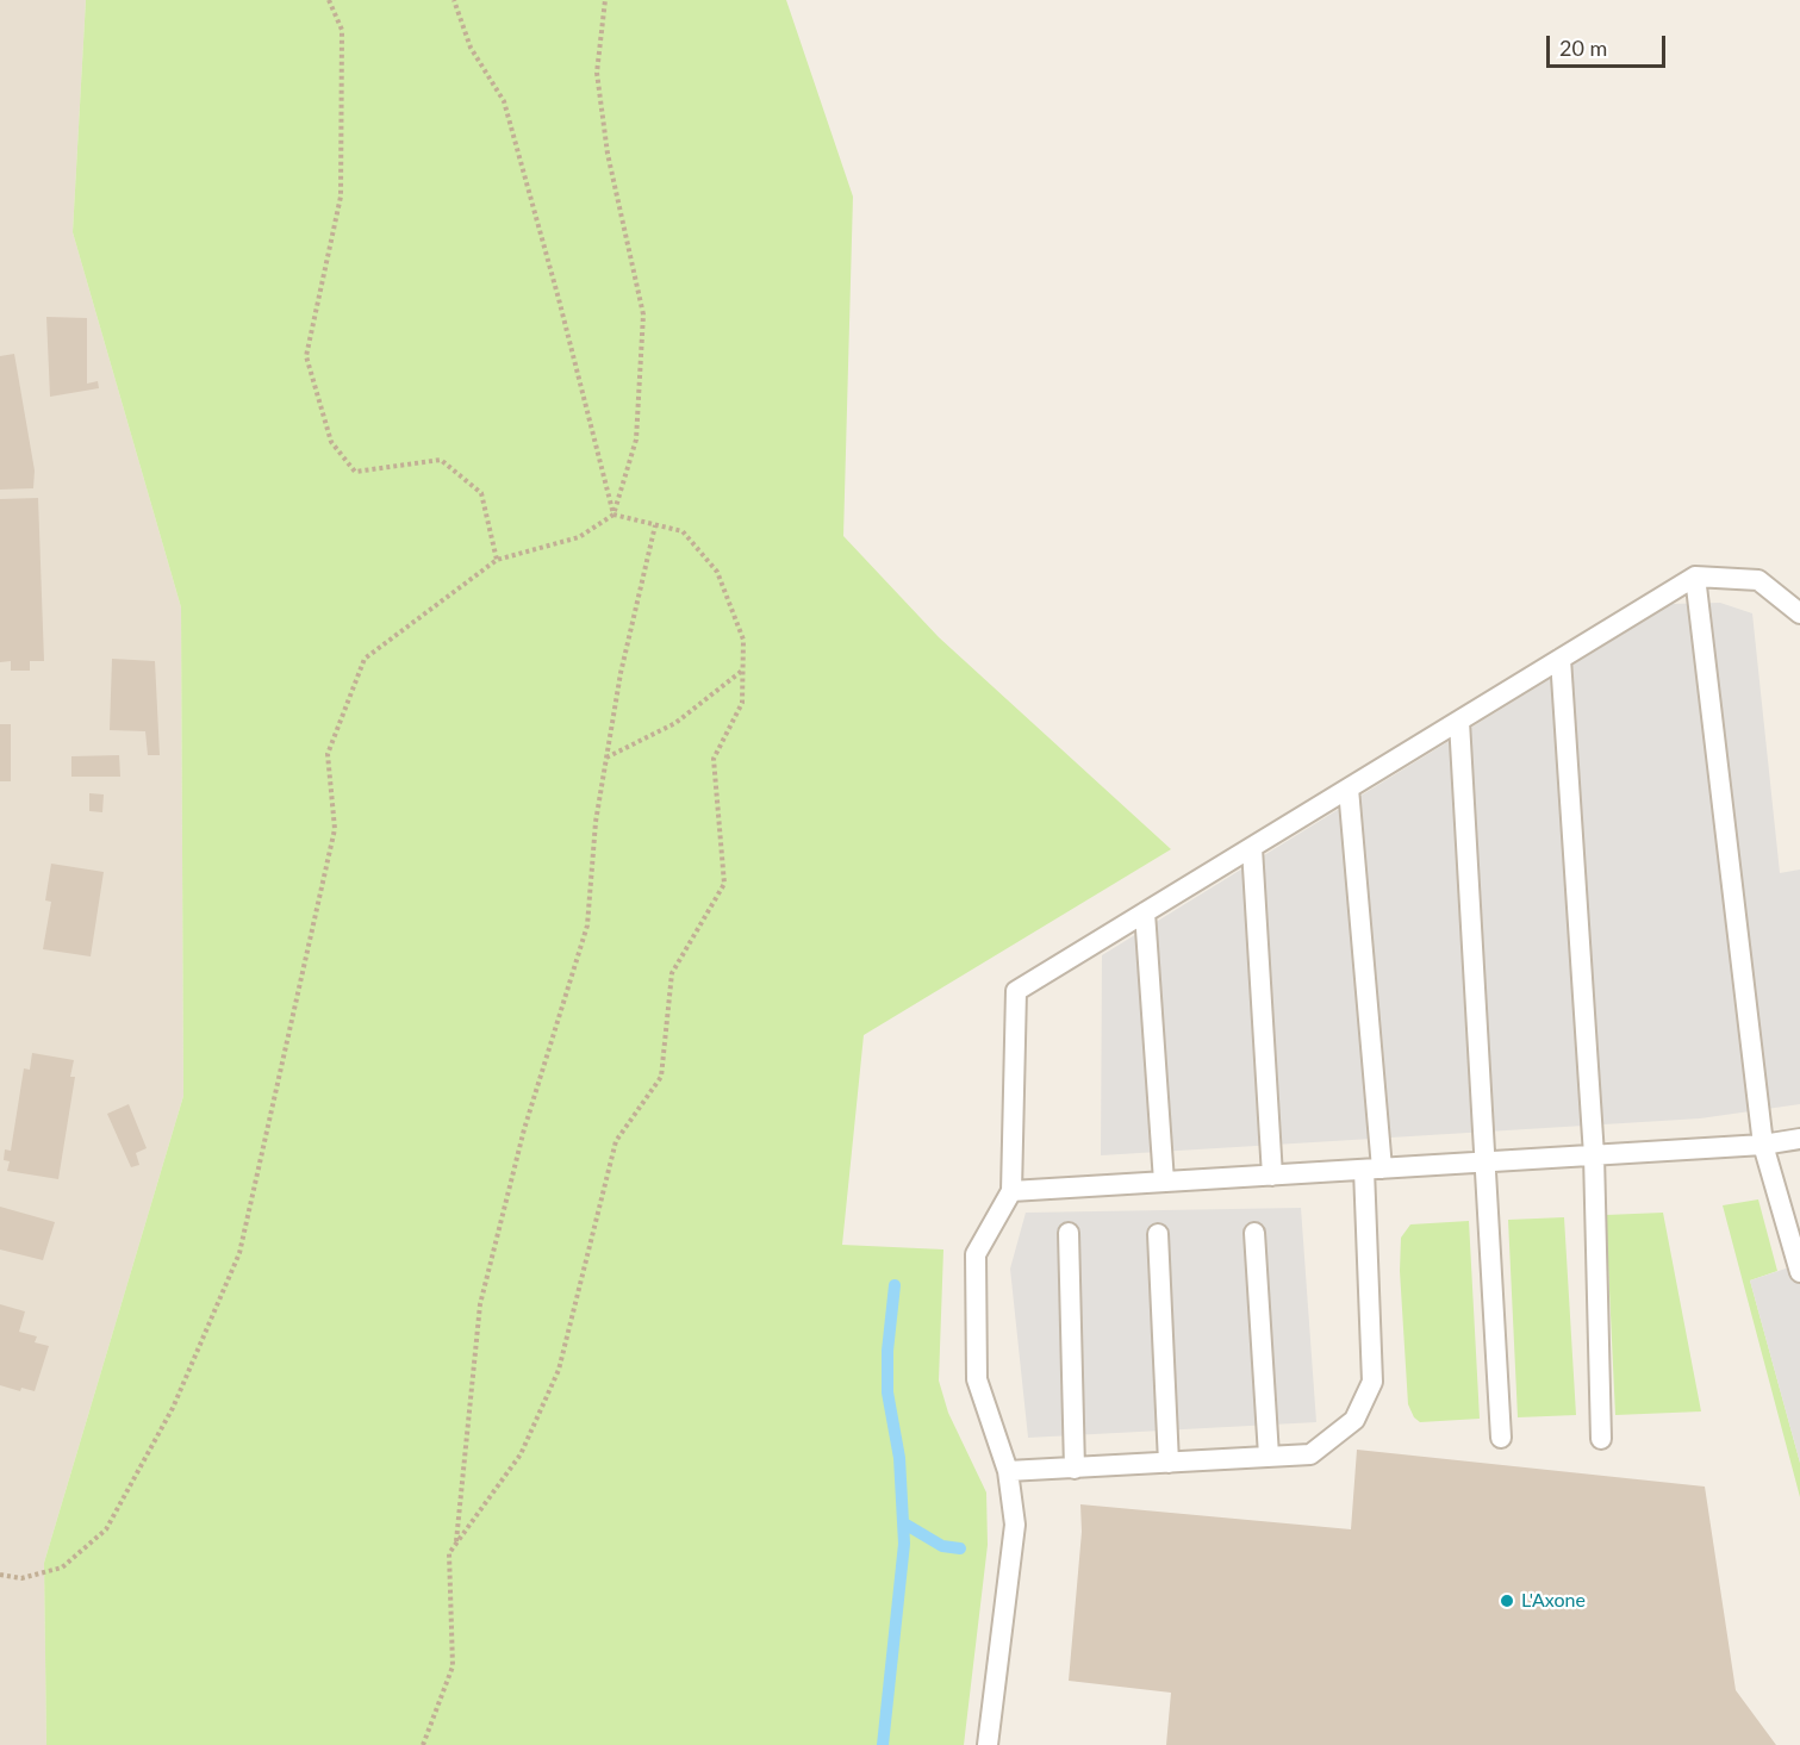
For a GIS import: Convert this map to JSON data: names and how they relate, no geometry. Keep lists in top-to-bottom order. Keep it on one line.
{"places":["L'Axone"],"scale_bar":"20 m"}
